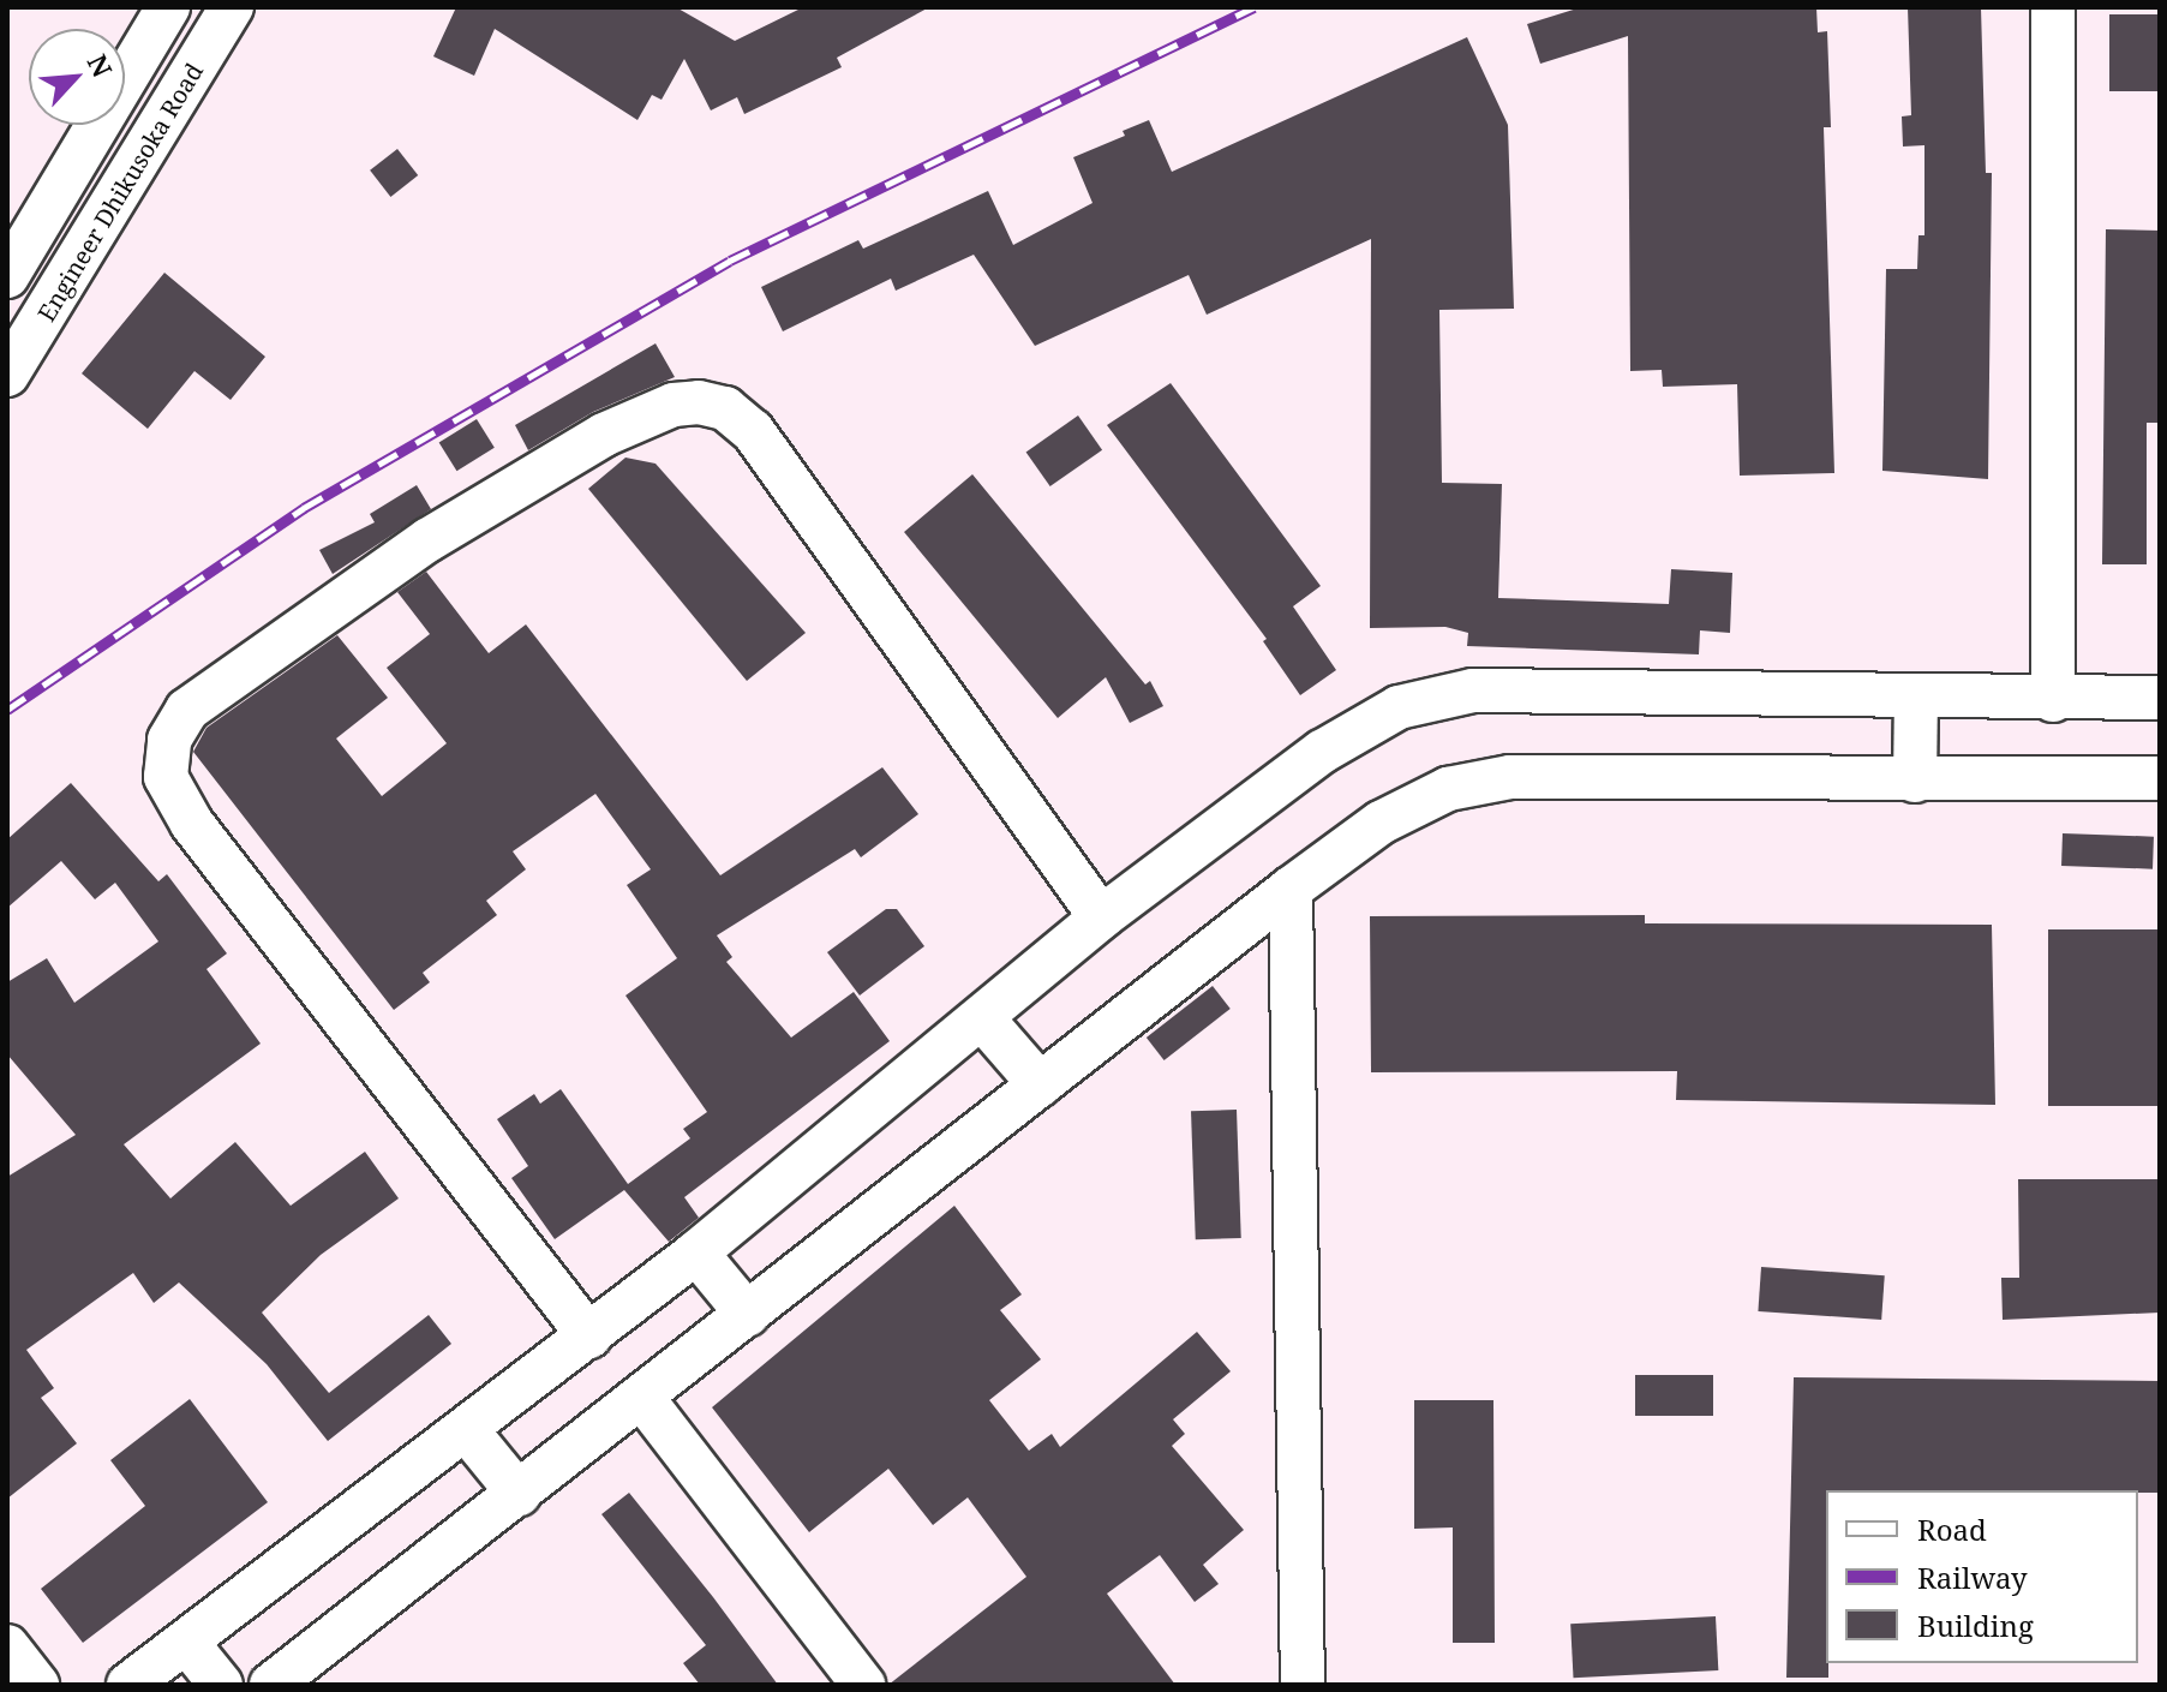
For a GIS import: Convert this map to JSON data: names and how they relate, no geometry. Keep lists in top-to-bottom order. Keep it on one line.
{"streets":{"street":["Engineer Dhikusoka Road"]},"legend":["Road","Railway","Building"],"north":"top right"}
